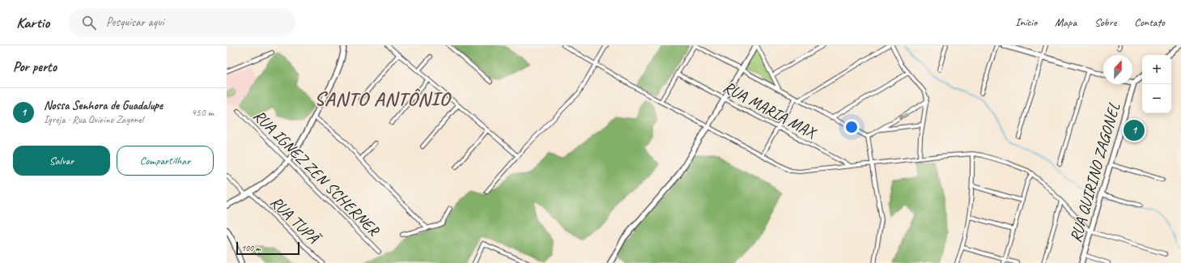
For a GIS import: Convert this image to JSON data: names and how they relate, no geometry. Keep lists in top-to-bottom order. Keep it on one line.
{"streets":{"street":["RUA MARIA MAX","RUA IGNEZ ZEN SCHERNER","RUA QUIRINO ZAGONEL","RUA TUPÃ"]},"districts":["SANTO ANTÔNIO"],"scale_bar":"100 m","north":"top","page":{"header":"Kartio","search":"Pesquisar aqui","nav":["Início","Mapa","Sobre","Contato"],"heading":"Por perto","map_buttons":["+","−"],"list":[{"mark":"1","name":"Nossa Senhora de Guadalupe","note":"Igreja · Rua Quirino Zagonel","value":"450 m"}],"pins":"1","buttons":["Salvar","Compartilhar"],"scale":"100 m"}}
